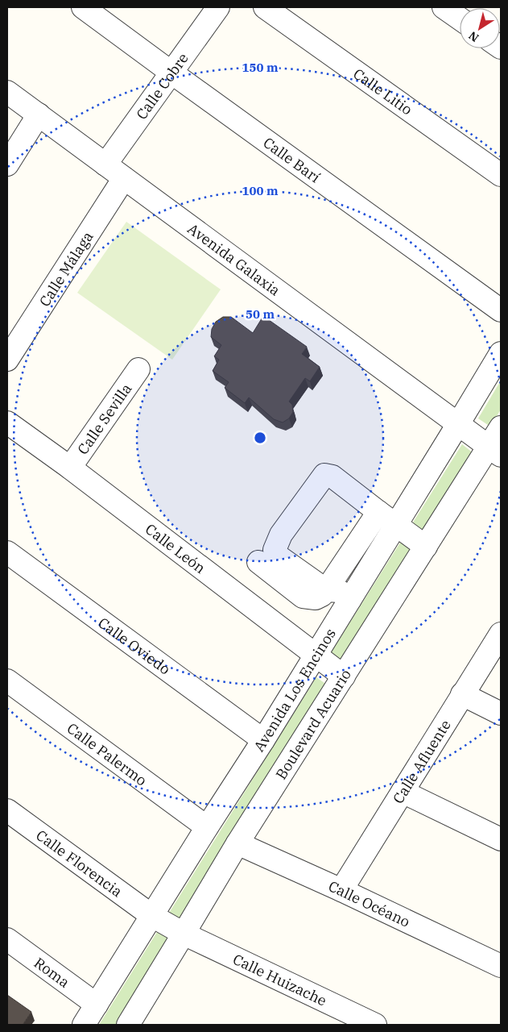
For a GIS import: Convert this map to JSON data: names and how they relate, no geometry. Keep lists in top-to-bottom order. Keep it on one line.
{"streets":{"street":["Calle Cobre","Calle Litio","Calle Barí","Avenida Galaxia","Calle Málaga","Calle Sevilla","Calle León","Calle Oviedo","Avenida Los Encinos","Boulevard Acuario","Calle Palermo","Calle Afluente","Calle Florencia","Calle Océano","Roma","Calle Huizache"]},"crossings":[["Calle Cobre","Calle Barí"],["Calle Cobre","Avenida Galaxia"],["Avenida Galaxia","Calle Málaga"],["Avenida Galaxia","Avenida Los Encinos"],["Avenida Galaxia","Boulevard Acuario"],["Calle Sevilla","Calle León"],["Calle León","Avenida Los Encinos"],["Calle León","Boulevard Acuario"],["Calle Oviedo","Avenida Los Encinos"],["Avenida Los Encinos","Calle Palermo"],["Avenida Los Encinos","Calle Florencia"],["Avenida Los Encinos","Roma"],["Boulevard Acuario","Calle Florencia"],["Boulevard Acuario","Calle Océano"],["Boulevard Acuario","Calle Huizache"],["Calle Afluente","Calle Océano"],["Calle Florencia","Calle Huizache"]],"north":"bottom left","rings":["150 m","100 m","50 m"]}
